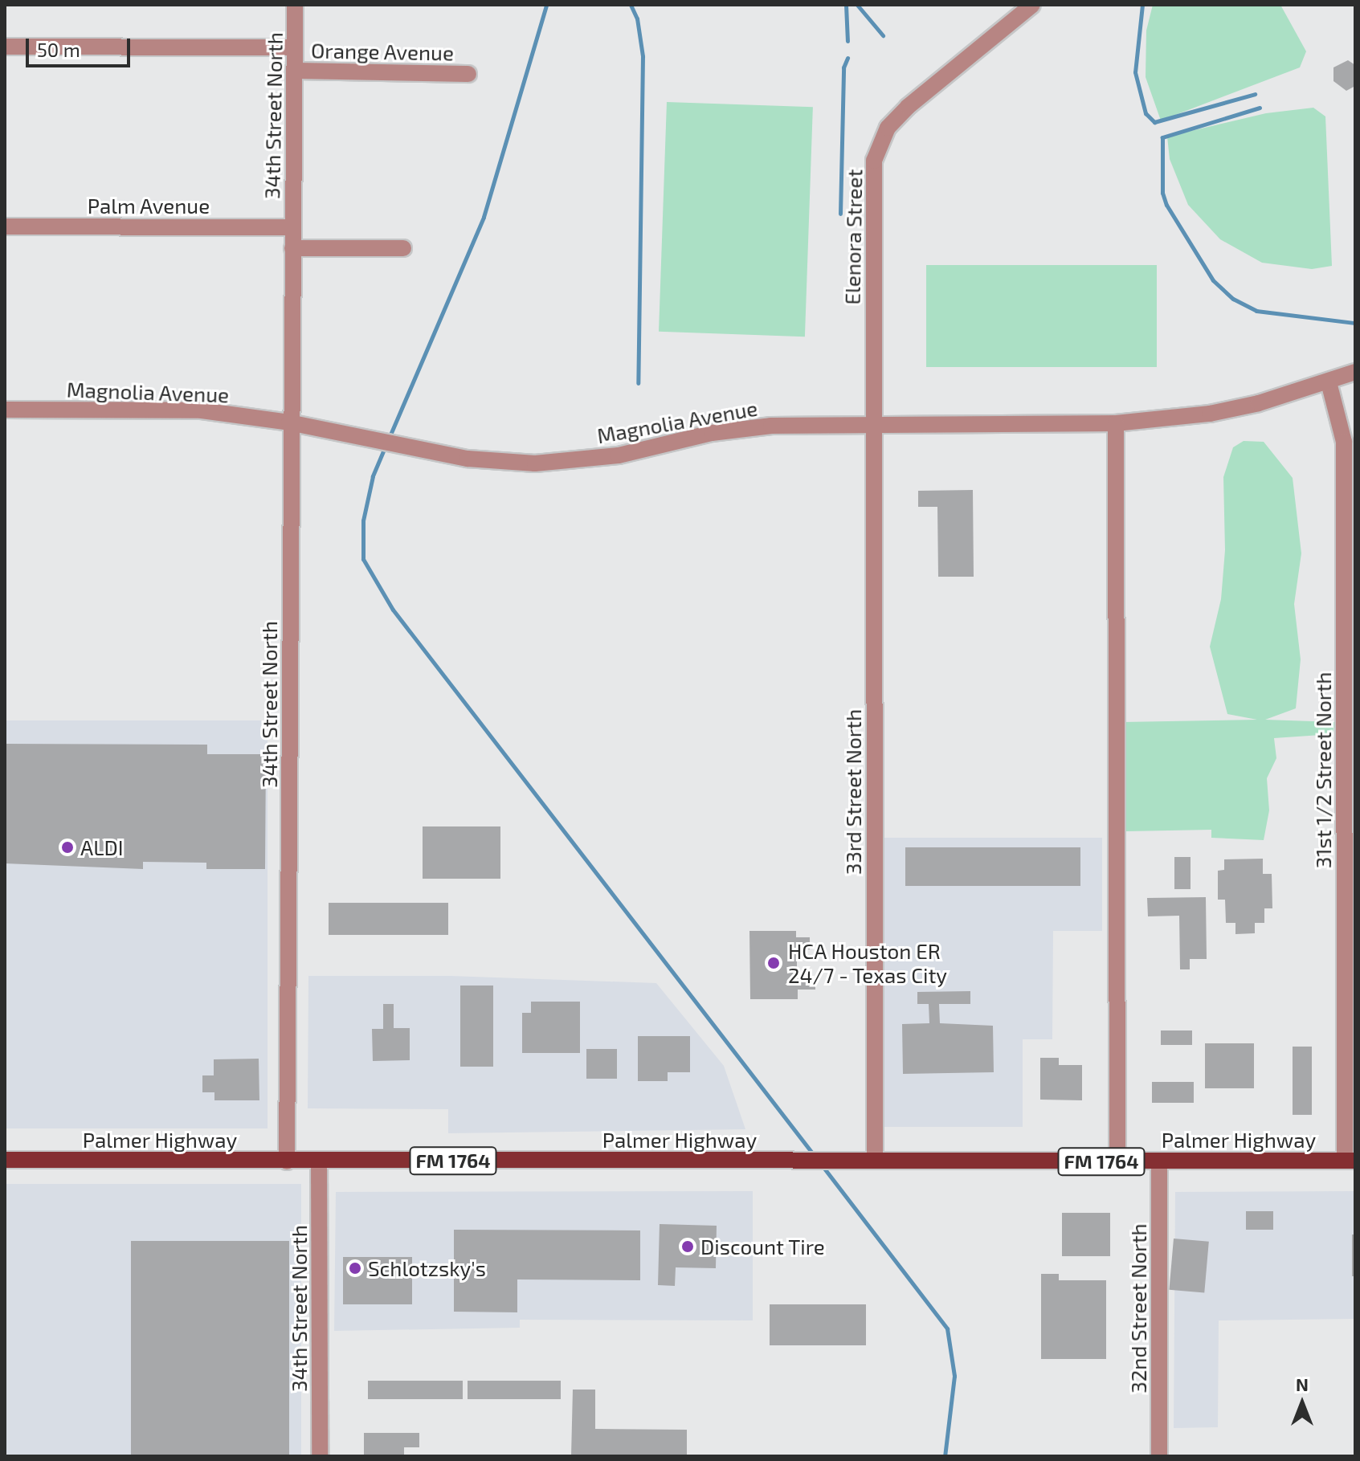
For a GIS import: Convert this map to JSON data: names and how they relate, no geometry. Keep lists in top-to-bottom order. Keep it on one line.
{"streets":{"main road":["Palmer Highway","FM 1764"],"street":["Orange Avenue","34th Street North","Palm Avenue","Elenora Street","Magnolia Avenue","31st 1/2 Street North","33rd Street North","32nd Street North"]},"crossings":[["Orange Avenue","34th Street North"],["34th Street North","Palm Avenue"],["34th Street North","Magnolia Avenue"],["34th Street North","Palmer Highway"],["Elenora Street","Magnolia Avenue"],["Elenora Street","33rd Street North"],["Magnolia Avenue","31st 1/2 Street North"],["Magnolia Avenue","33rd Street North"],["31st 1/2 Street North","Palmer Highway"],["33rd Street North","Palmer Highway"],["Palmer Highway","32nd Street North"]],"places":["ALDI","HCA Houston ER 24/7 - Texas City","Discount Tire","Schlotzsky's"],"scale_bar":"50 m","north":"top"}
